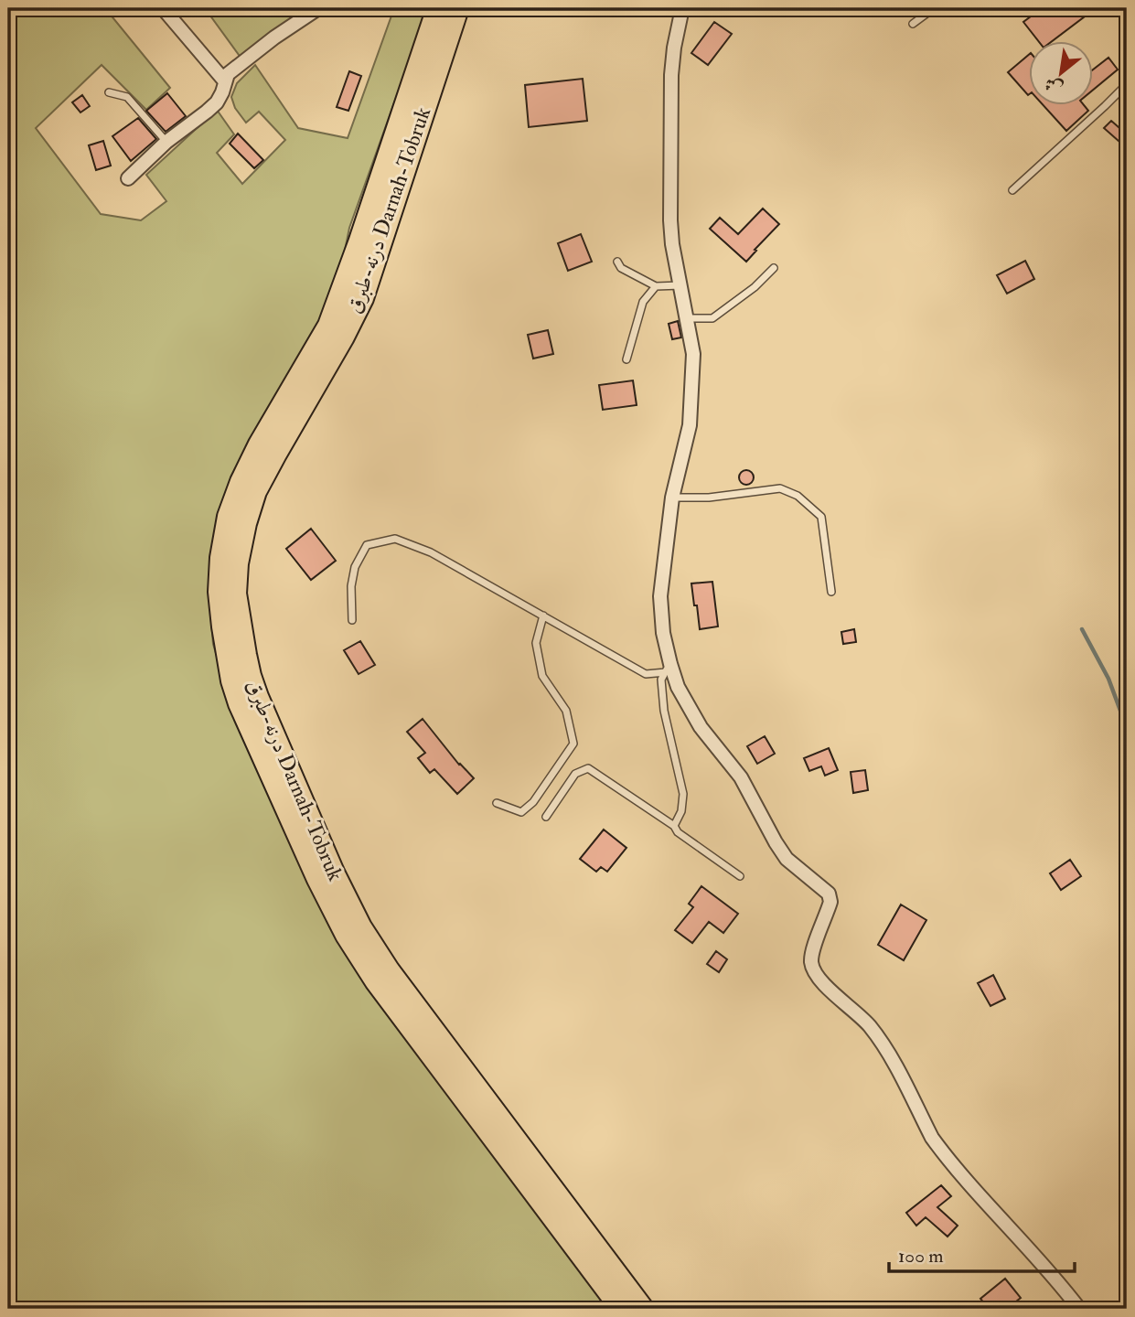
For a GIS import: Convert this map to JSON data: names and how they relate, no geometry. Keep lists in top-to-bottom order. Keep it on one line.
{"streets":{"highway":["درنه-طبرق Darnah-Tobruk"]},"scale_bar":"100 m","north":"bottom left"}
